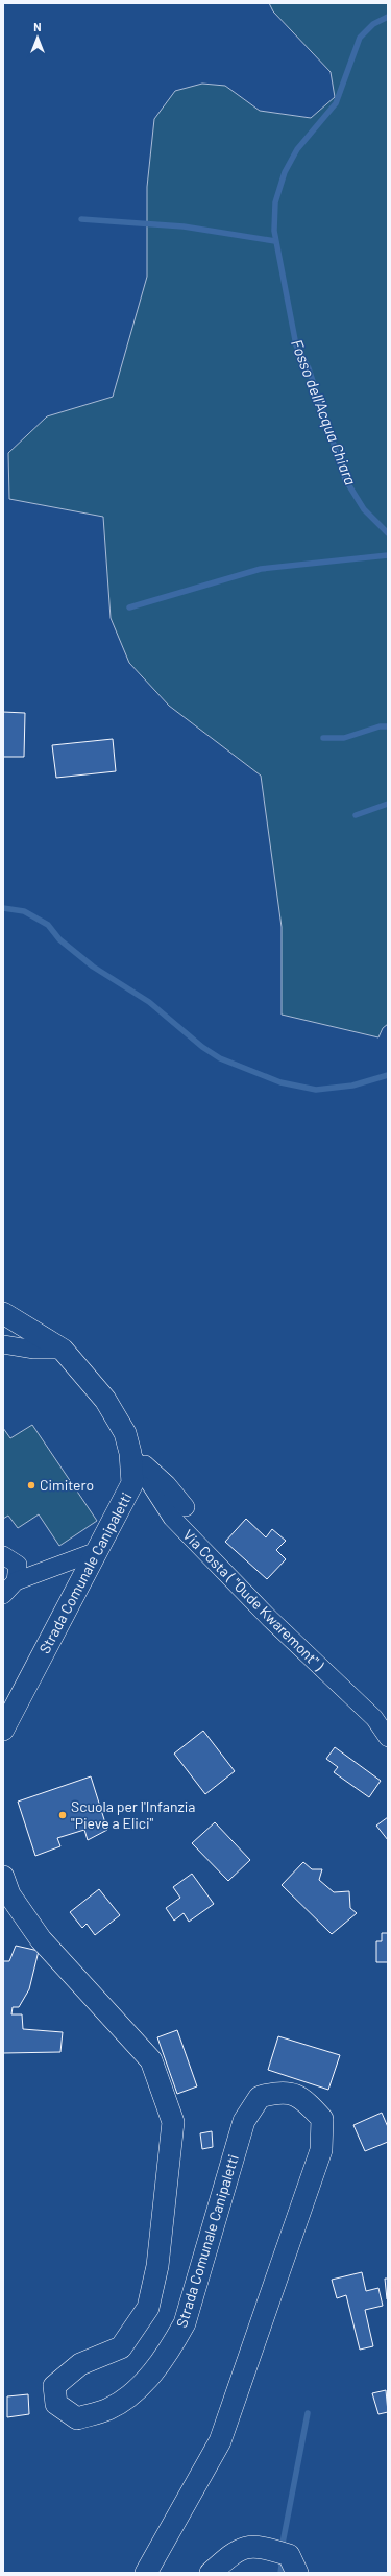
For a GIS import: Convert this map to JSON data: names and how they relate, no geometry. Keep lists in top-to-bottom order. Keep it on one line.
{"streets":{"street":["Strada Comunale Canipaletti","Via Costa ( \"Oude Kwaremont\" )"]},"crossings":[["Strada Comunale Canipaletti","Via Costa ( \"Oude Kwaremont\" )"]],"water":["Fosso dell'Acqua Chiara"],"places":["Cimitero","Scuola per l'Infanzia \"Pieve a Elici\""],"north":"top"}
